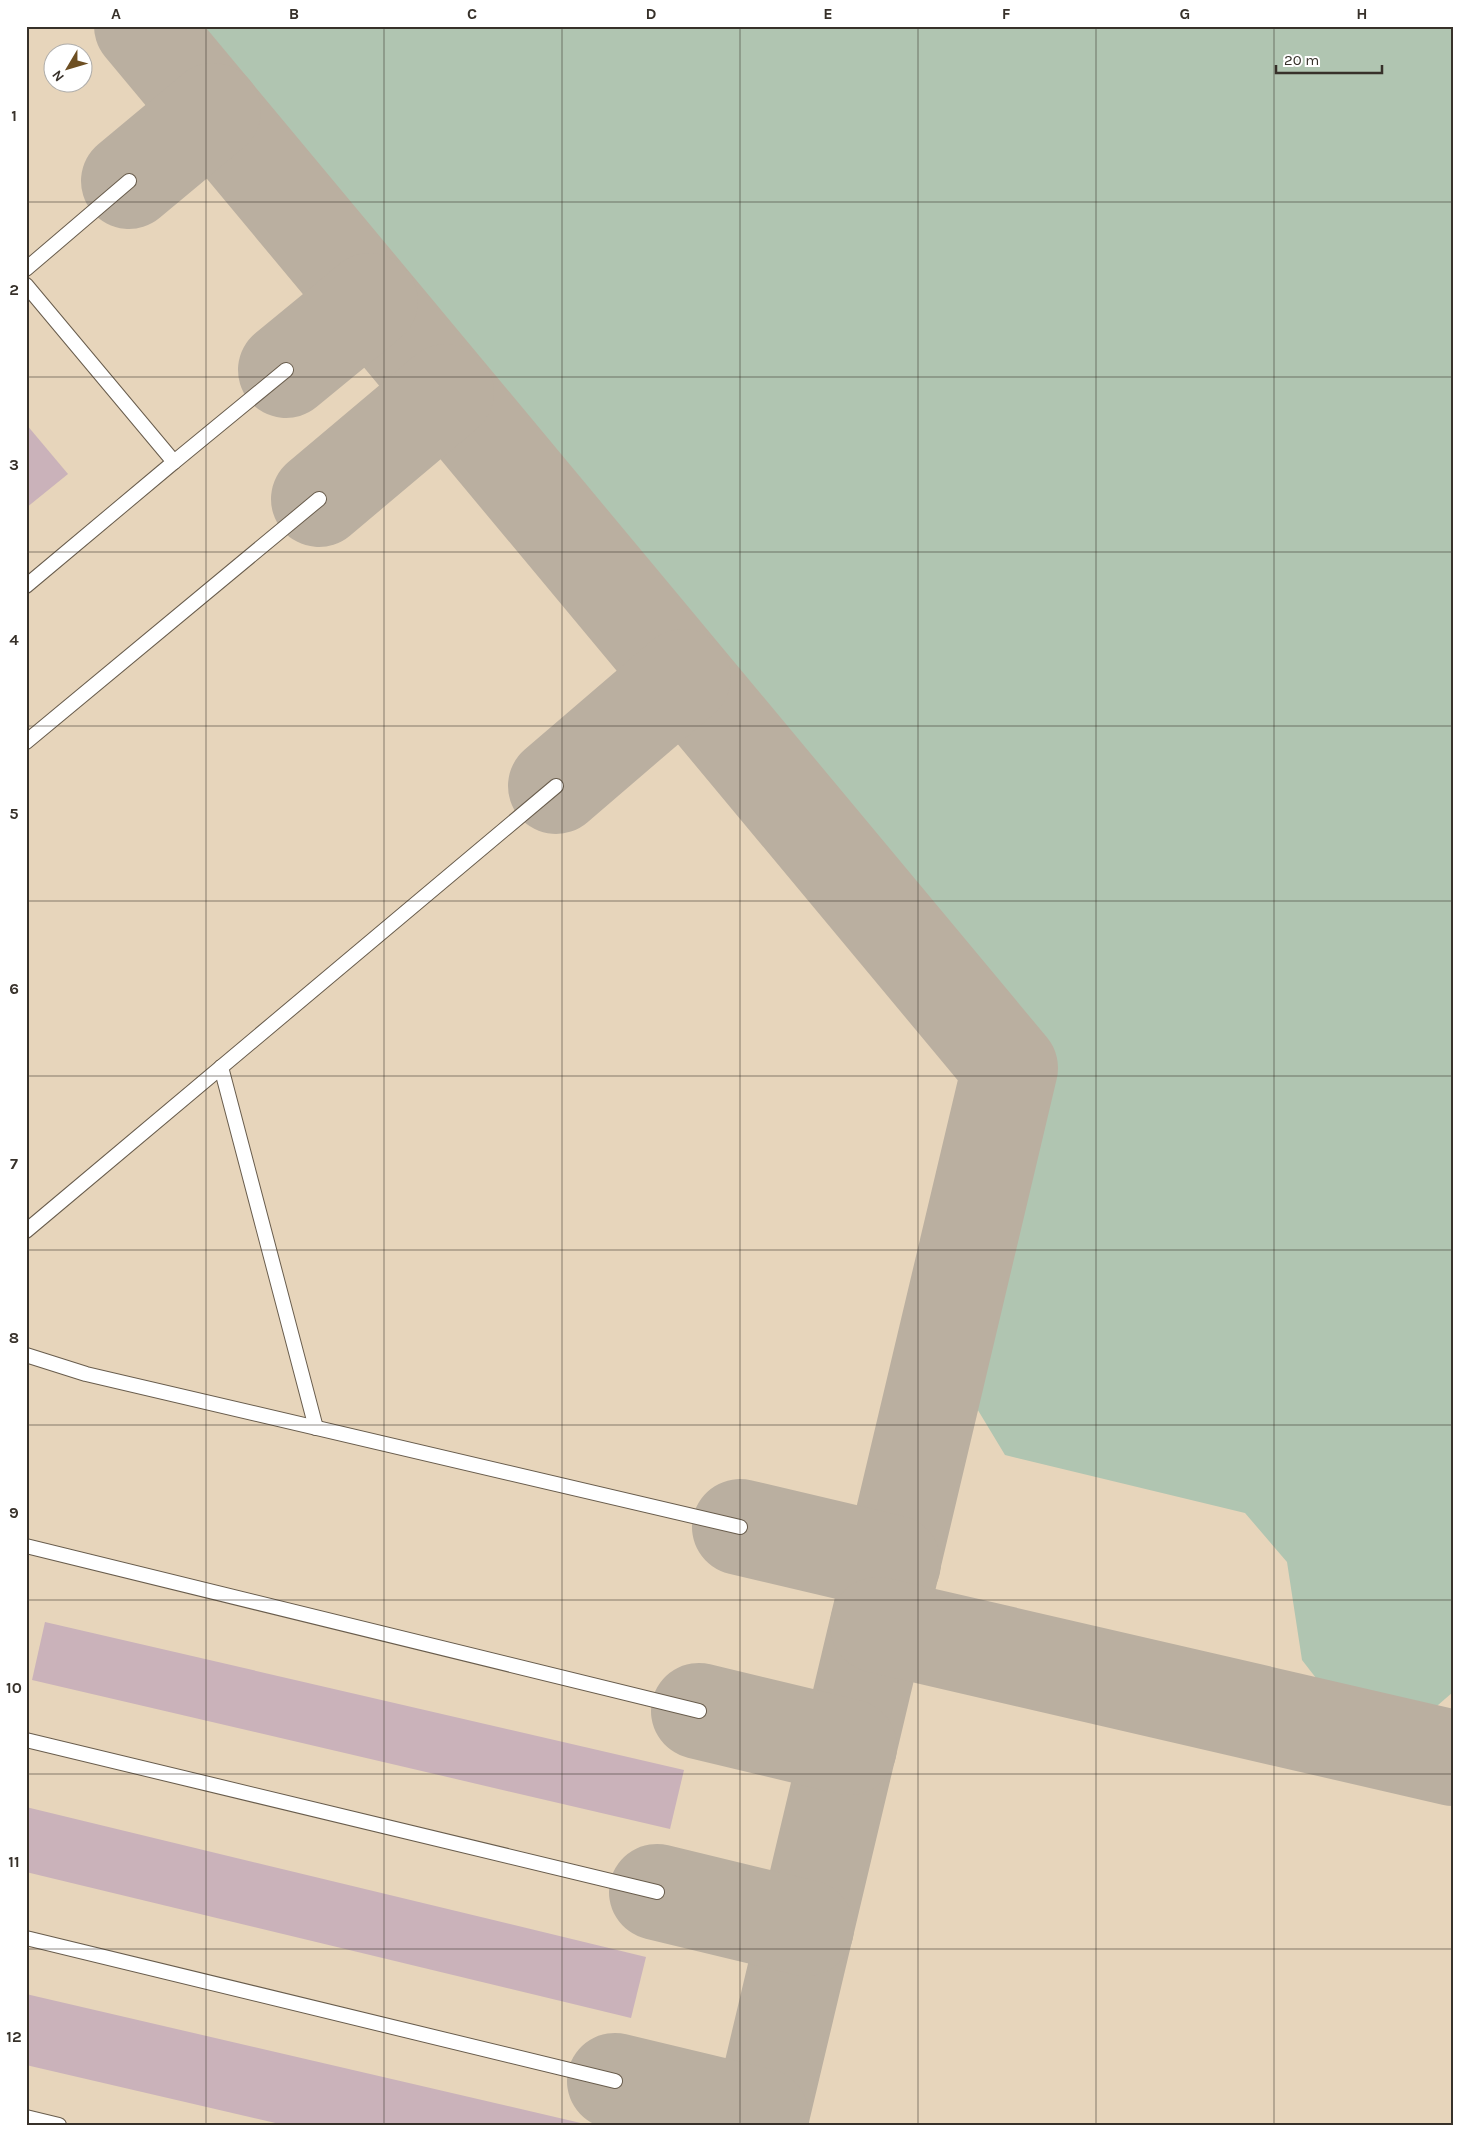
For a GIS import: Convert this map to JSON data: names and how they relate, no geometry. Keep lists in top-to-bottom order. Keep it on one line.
{"scale_bar":"20 m","north":"bottom left","grid":{"columns":["A","B","C","D","E","F","G","H"],"rows":["1","2","3","4","5","6","7","8","9","10","11","12"]}}
